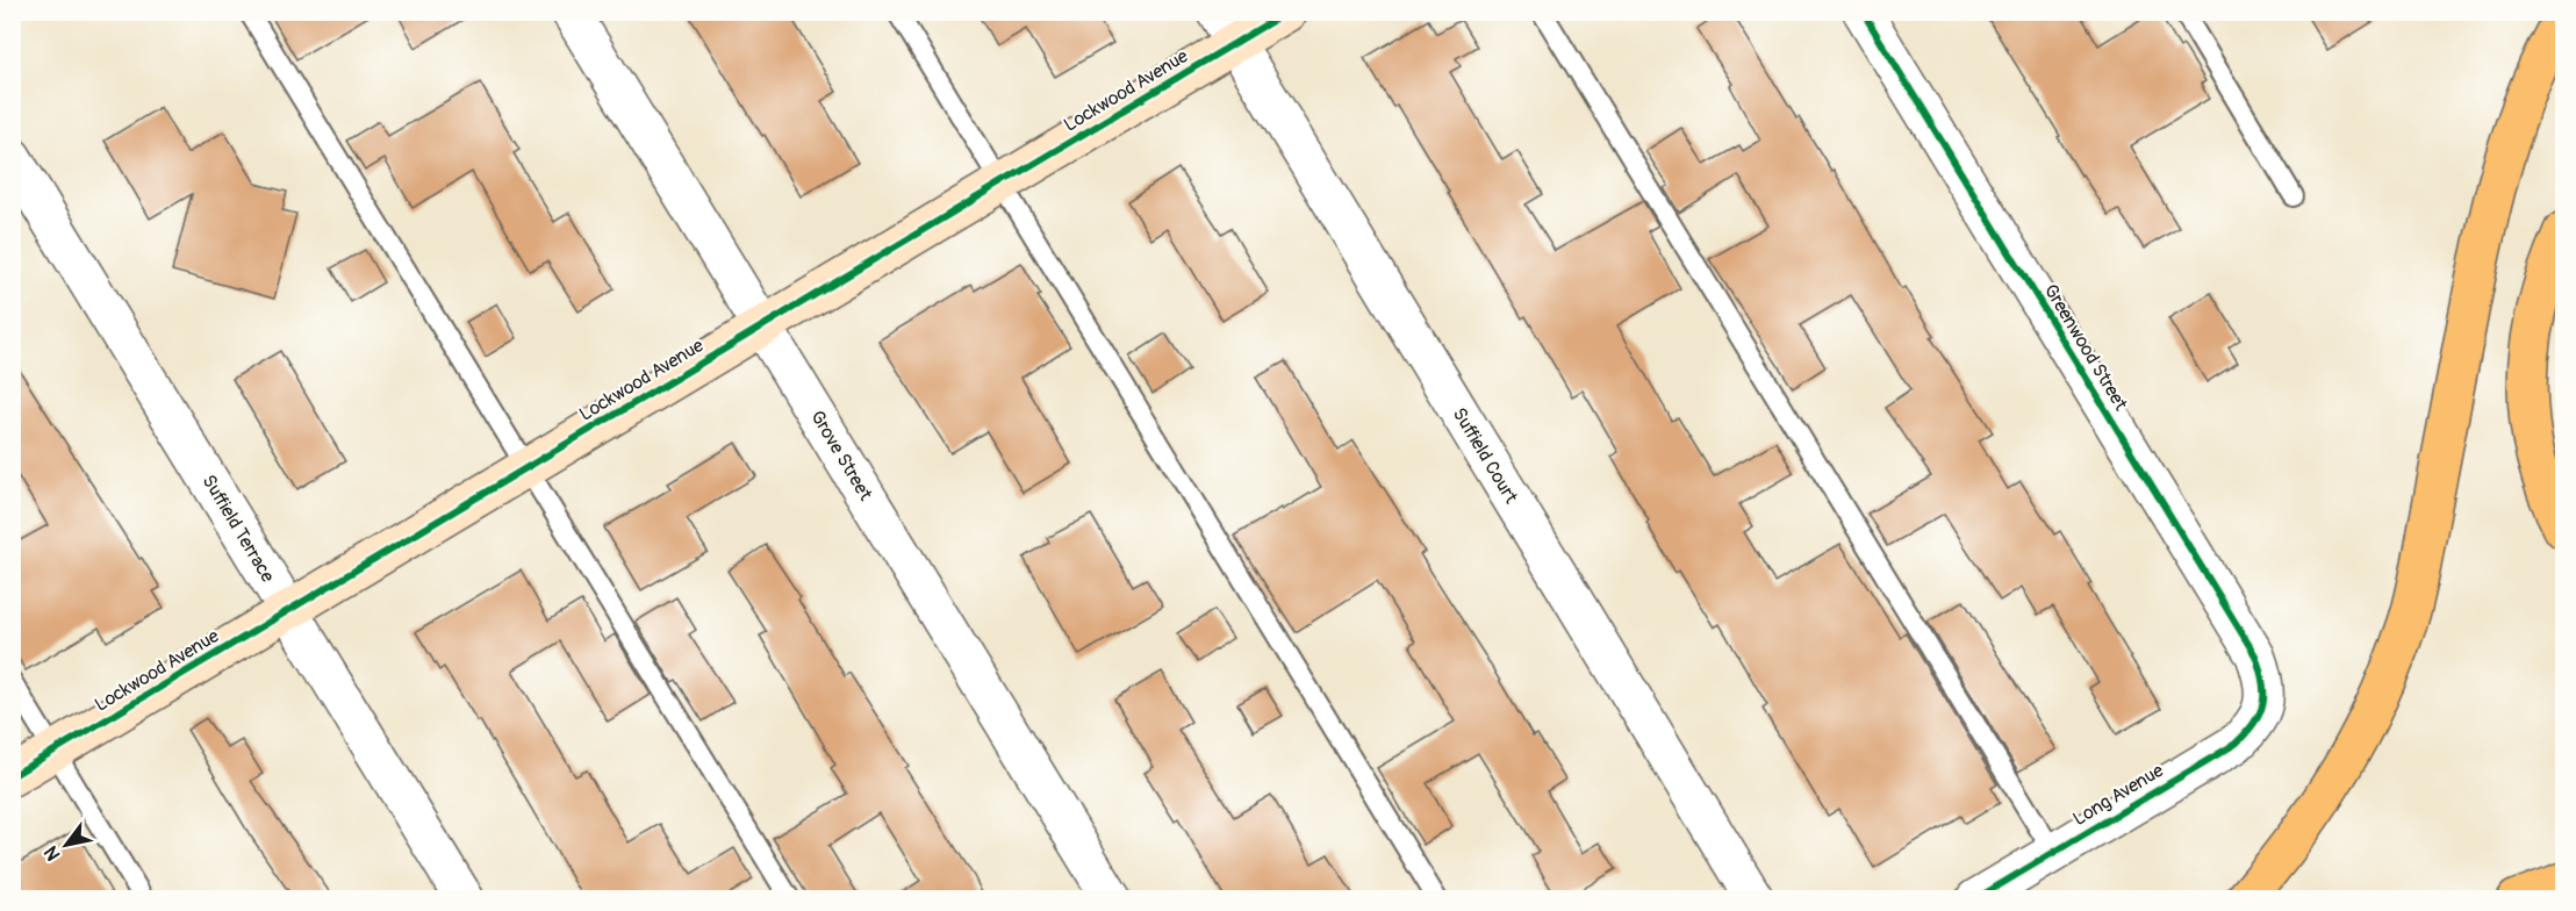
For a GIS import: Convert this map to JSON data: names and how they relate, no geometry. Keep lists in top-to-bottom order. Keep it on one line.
{"streets":{"street":["Lockwood Avenue","Greenwood Street","Grove Street","Suffield Court","Suffield Terrace","Long Avenue"]},"crossings":[["Lockwood Avenue","Grove Street"],["Lockwood Avenue","Suffield Court"],["Lockwood Avenue","Suffield Terrace"],["Greenwood Street","Long Avenue"]],"north":"bottom left"}
